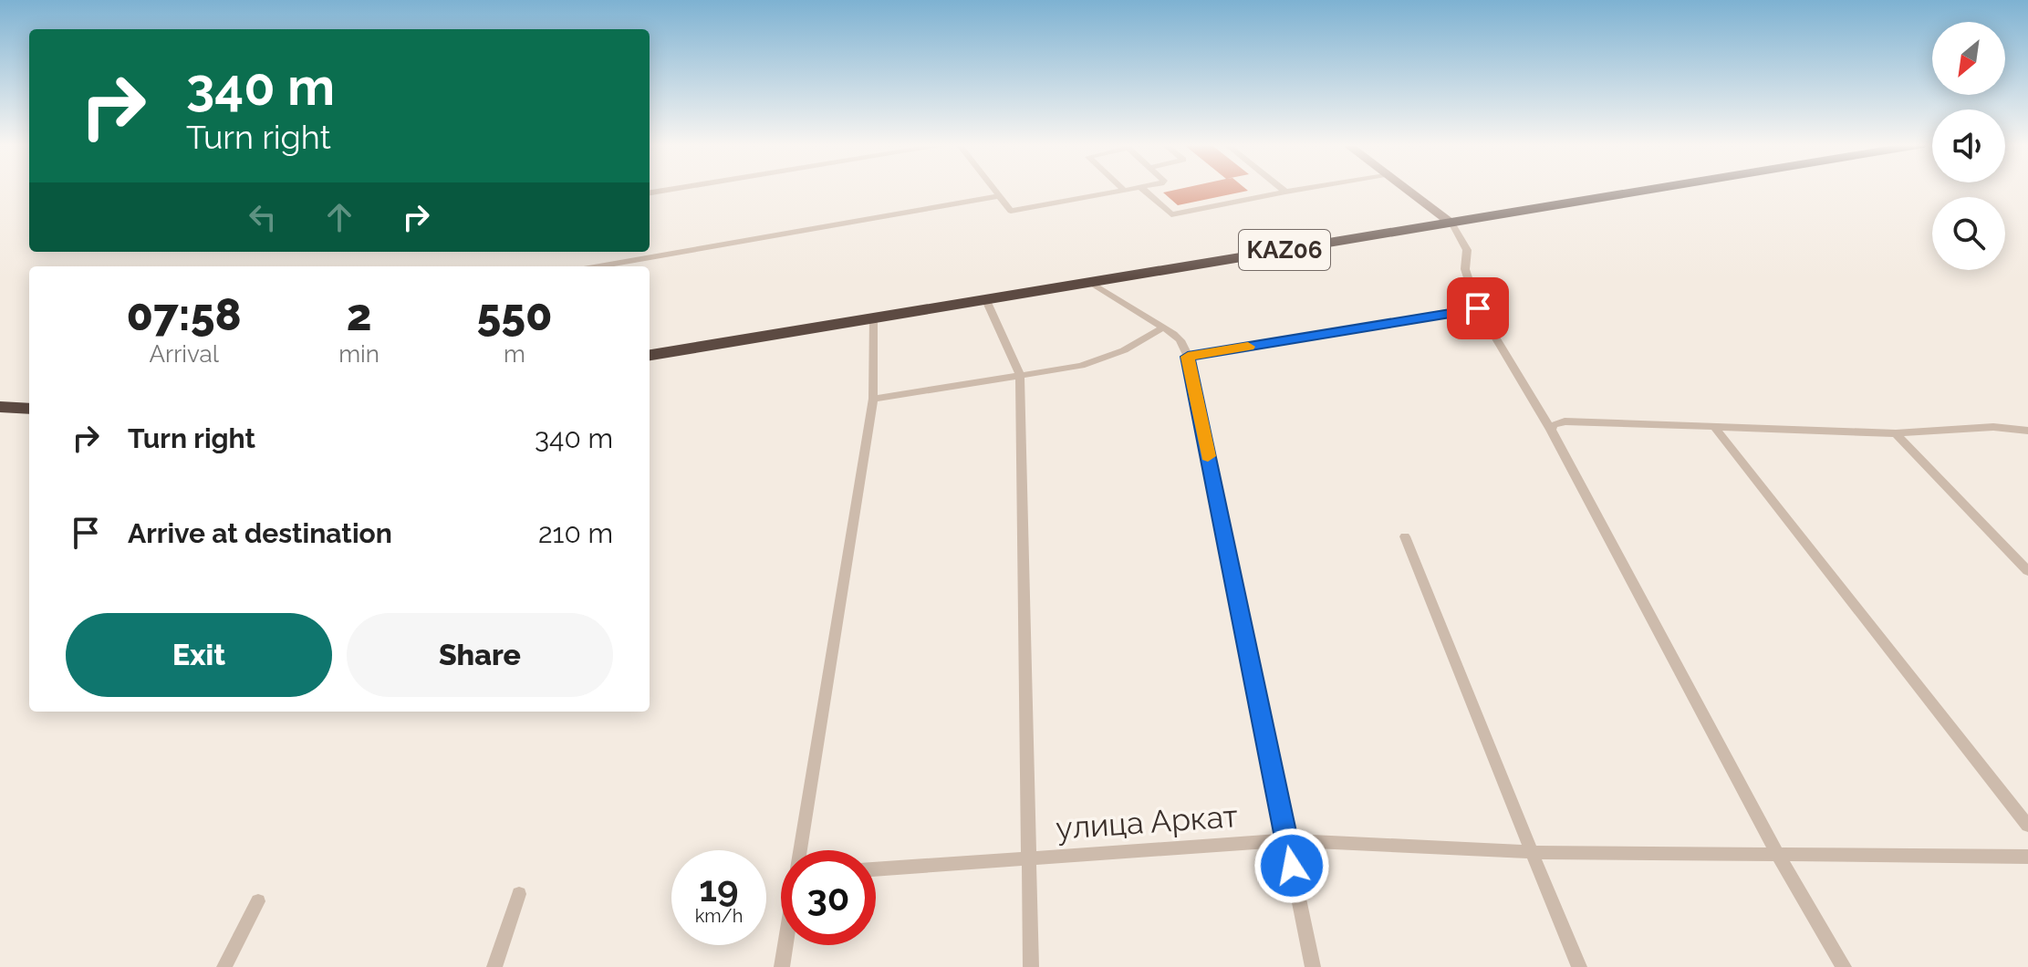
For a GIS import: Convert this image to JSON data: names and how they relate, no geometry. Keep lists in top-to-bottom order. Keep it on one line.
{"streets":{"highway":["KАZ06"],"street":["улица Аркат"]},"north":"bottom left","page":{"turn":["340 m","Turn right"],"eta":["07:58","Arrival","2","min","550","m"],"list":[{"name":"Turn right","value":"340 m"},{"name":"Arrive at destination","value":"210 m"}],"buttons":["Exit","Share"],"speed":"19 km/h","limit":"30"}}
